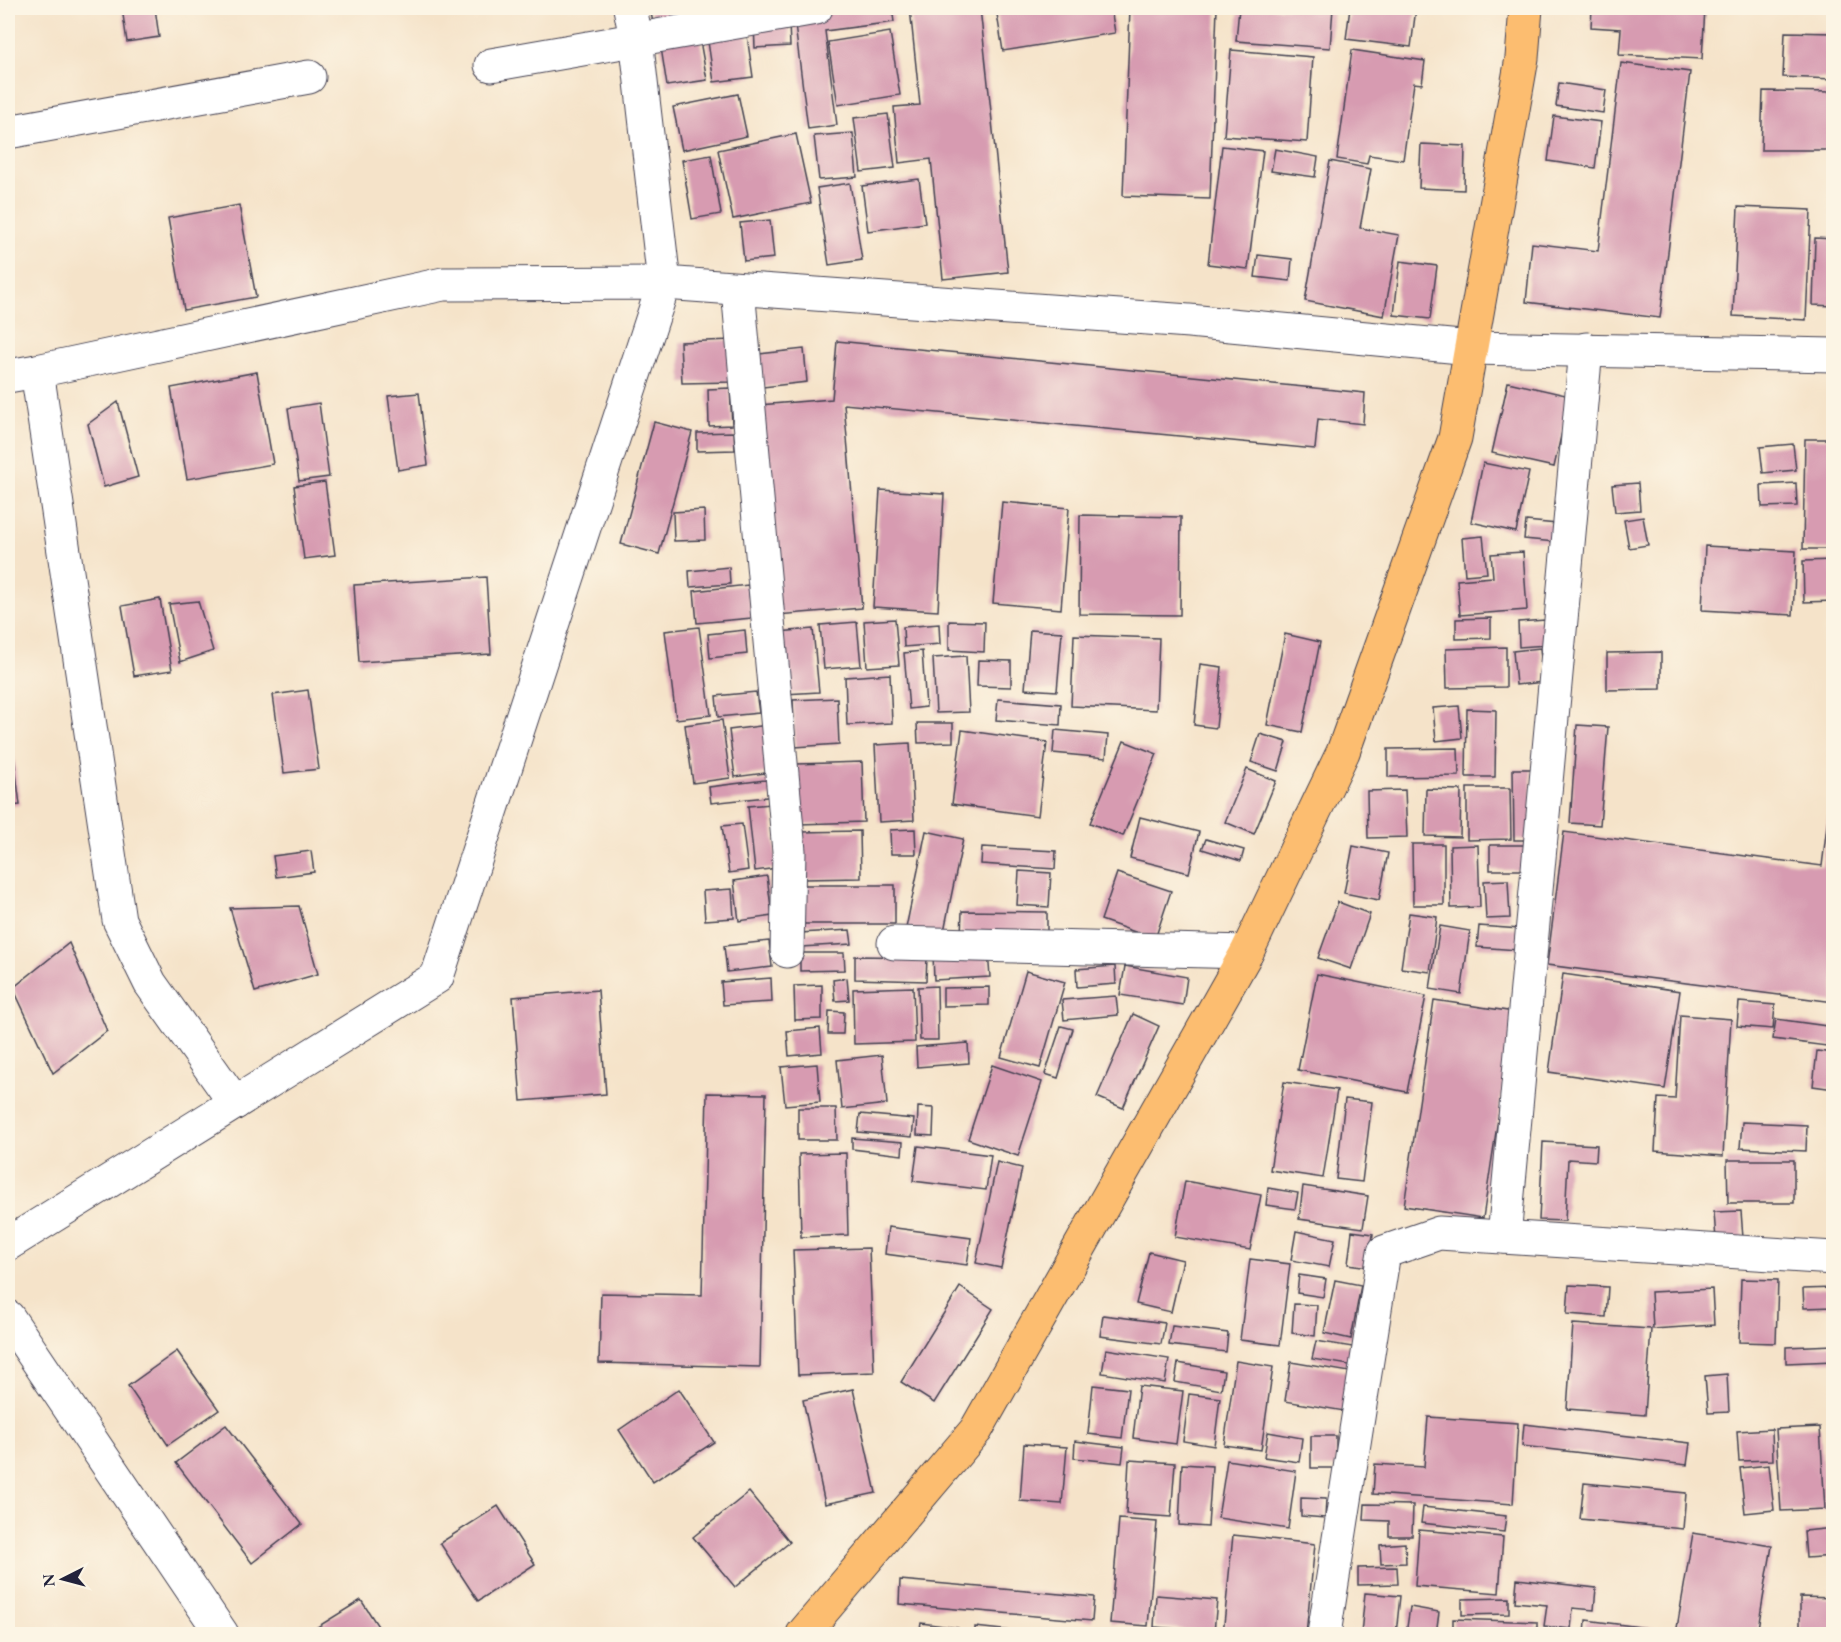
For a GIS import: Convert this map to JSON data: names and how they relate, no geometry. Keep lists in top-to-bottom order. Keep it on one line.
{"north":"left"}
